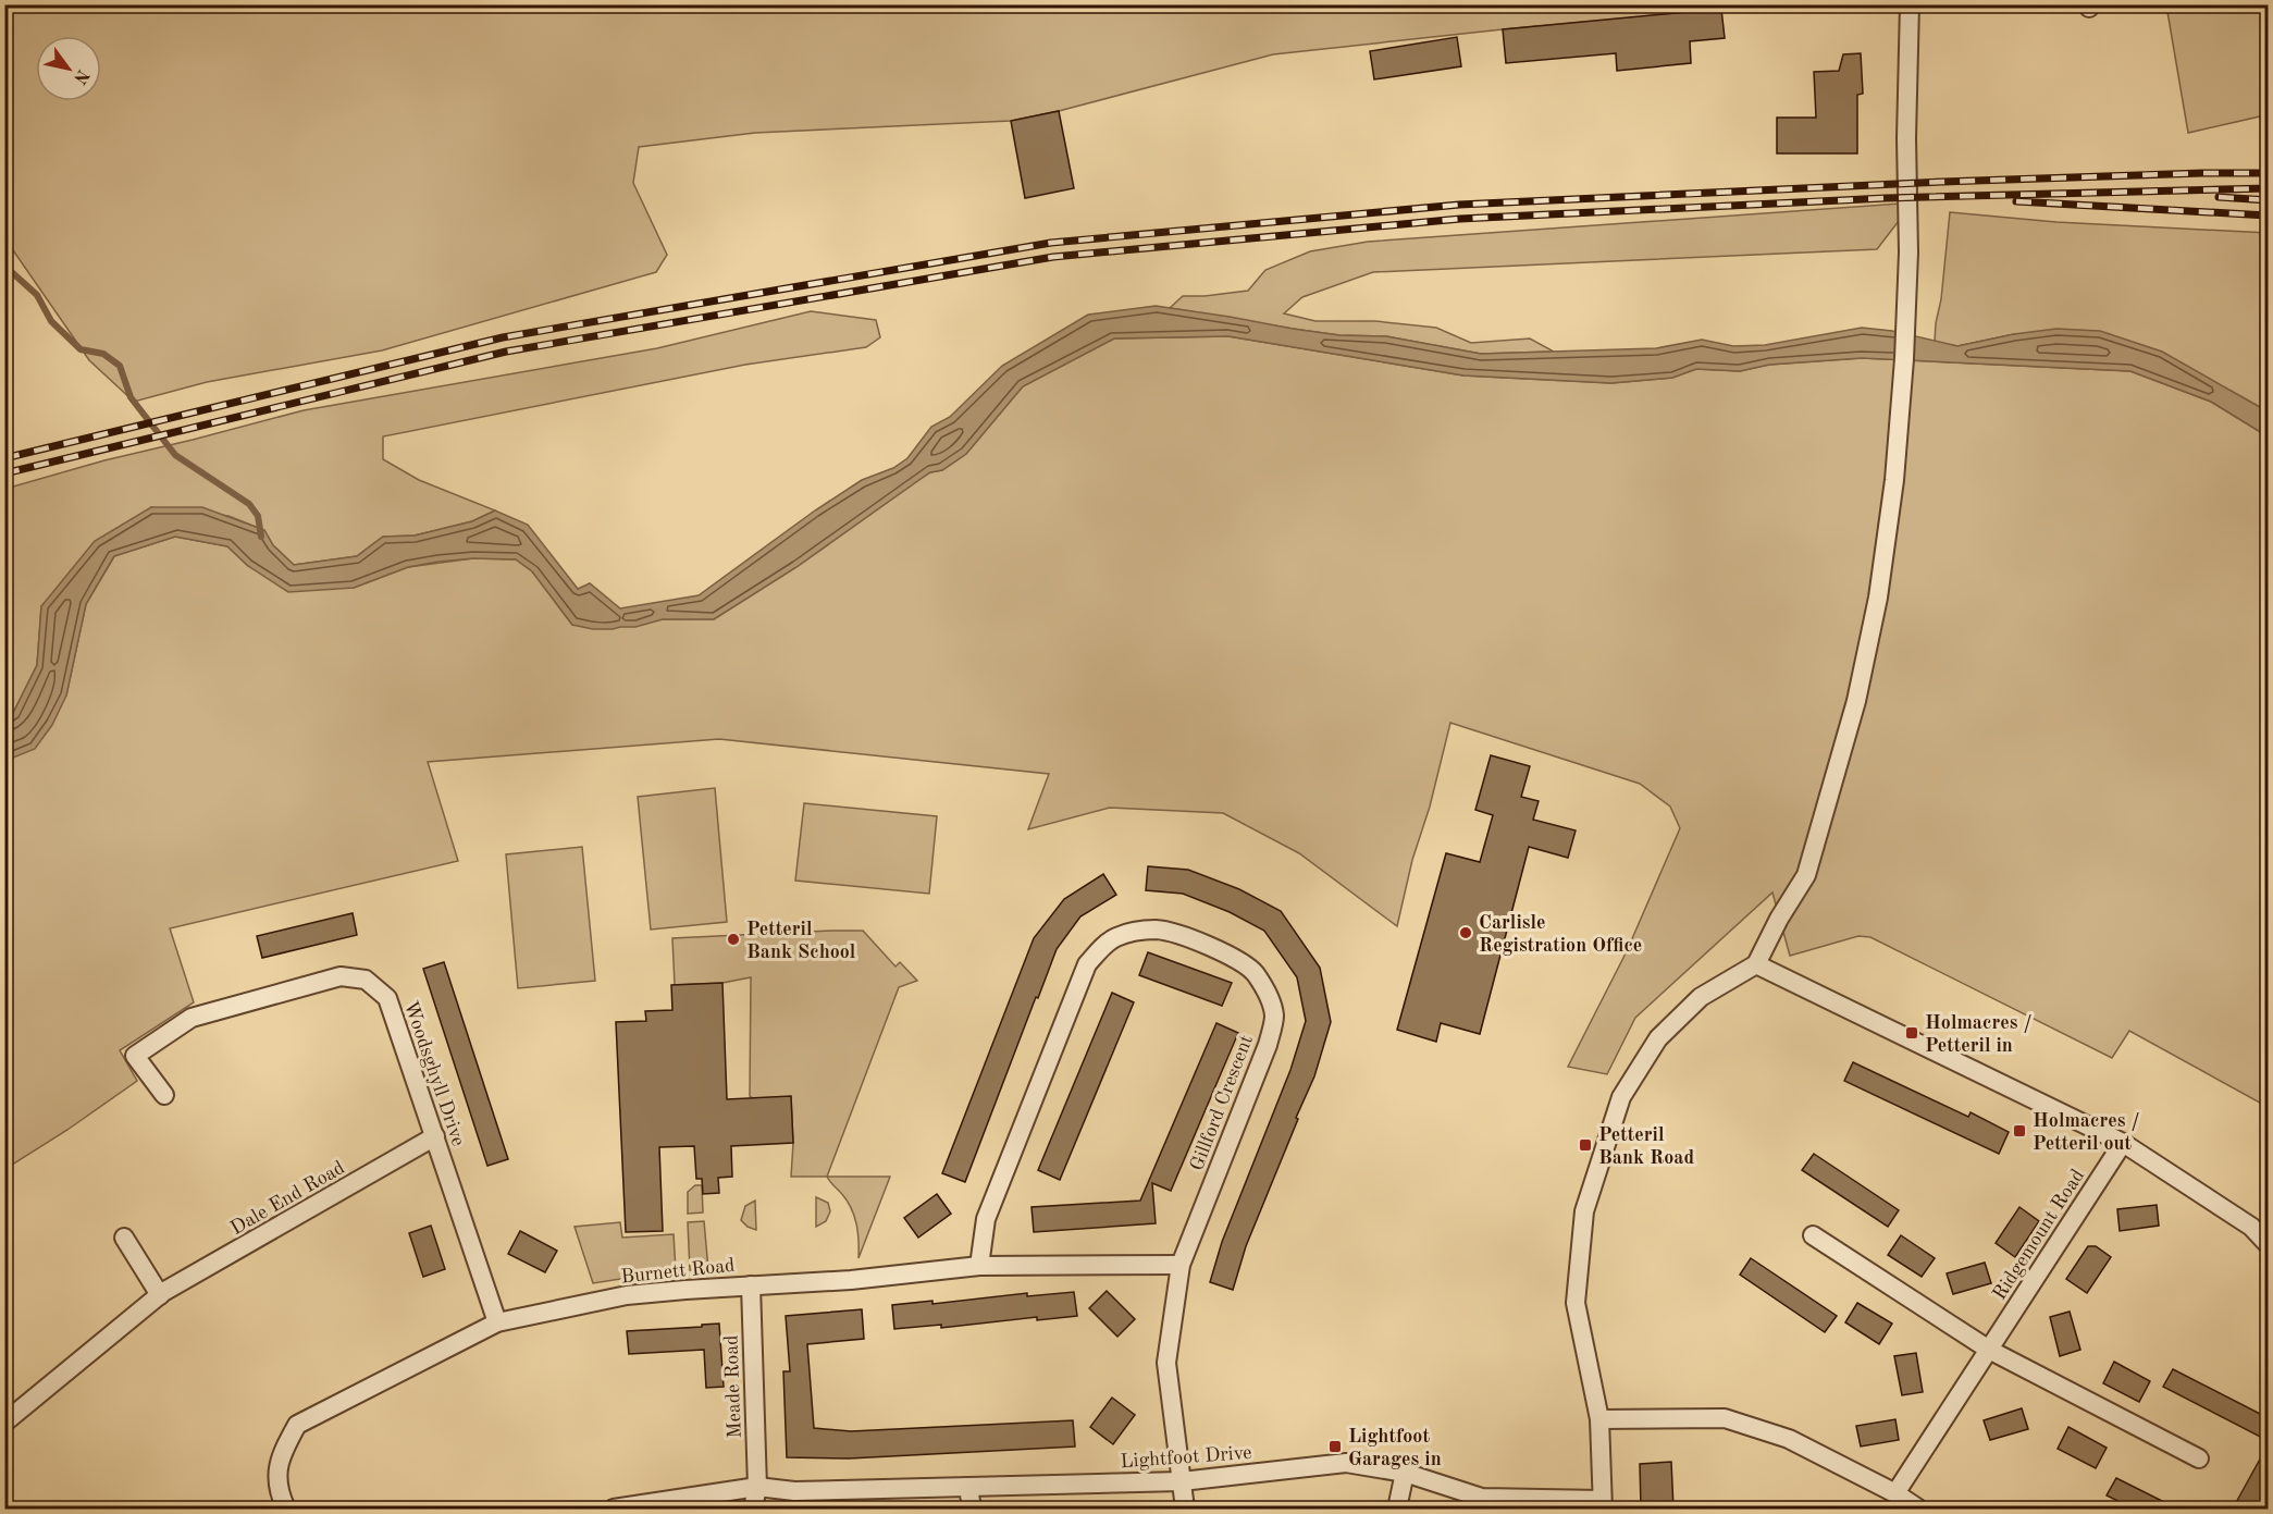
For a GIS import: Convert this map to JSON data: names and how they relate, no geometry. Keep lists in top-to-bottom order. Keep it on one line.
{"streets":{"street":["Woodsghyll Drive","Gillford Crescent","Dale End Road","Ridgemount Road","Burnett Road","Meade Road","Lightfoot Drive"]},"crossings":[["Woodsghyll Drive","Dale End Road"],["Woodsghyll Drive","Burnett Road"],["Gillford Crescent","Burnett Road"],["Gillford Crescent","Lightfoot Drive"],["Burnett Road","Meade Road"],["Meade Road","Lightfoot Drive"]],"places":{"other":["Carlisle Registration Office","Petteril Bank School"],"transit":["Holmacres / Petteril in","Holmacres / Petteril out","Petteril Bank Road","Lightfoot Garages in"]},"north":"bottom right"}
